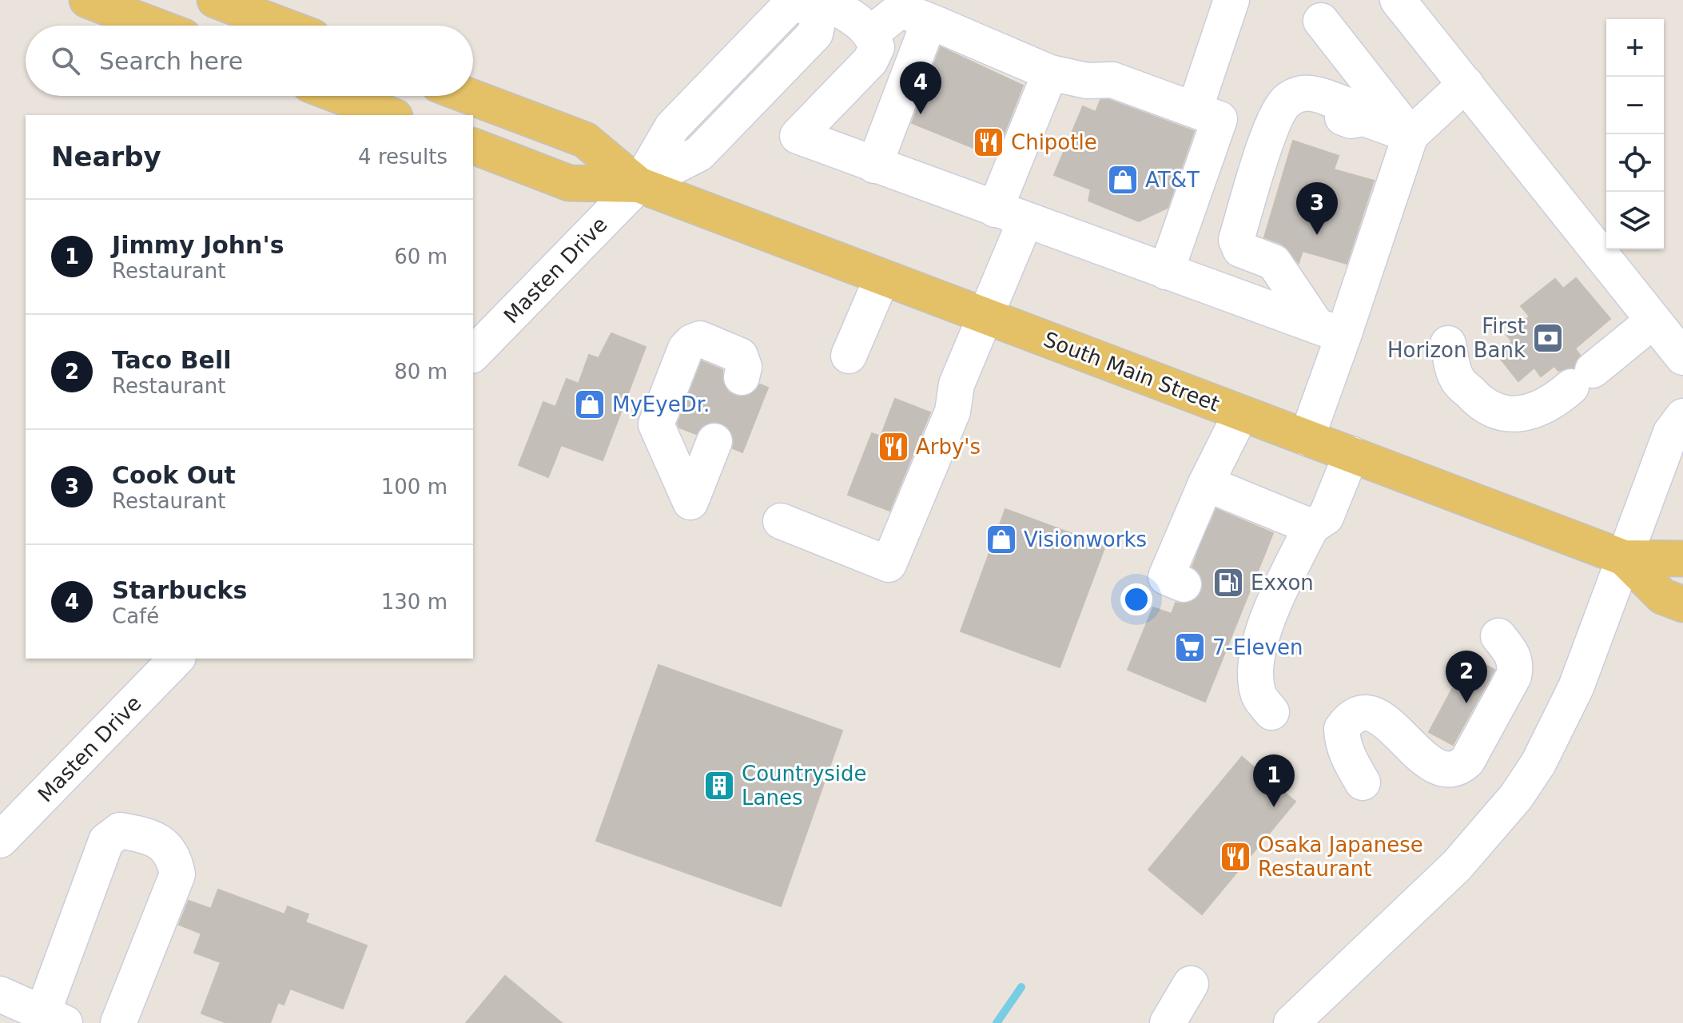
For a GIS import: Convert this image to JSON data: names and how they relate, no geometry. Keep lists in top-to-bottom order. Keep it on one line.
{"streets":{"main road":["South Main Street"],"street":["Masten Drive"]},"crossings":[["Masten Drive","South Main Street"]],"places":{"restaurant":["Chipotle","Arby's","Osaka Japanese Restaurant"],"shop":["AT&T","MyEyeDr.","Visionworks"],"bank":["First Horizon Bank"],"fuel station":["Exxon"],"supermarket":["7-Eleven"],"building":["Countryside Lanes"]},"page":{"map_buttons":["+","−"],"search":"Search here","pins":["4","3","2","1"],"heading":["Nearby","4 results"],"list":[{"mark":"1","name":"Jimmy John's","note":"Restaurant","value":"60 m"},{"mark":"2","name":"Taco Bell","note":"Restaurant","value":"80 m"},{"mark":"3","name":"Cook Out","note":"Restaurant","value":"100 m"},{"mark":"4","name":"Starbucks","note":"Café","value":"130 m"}]}}
